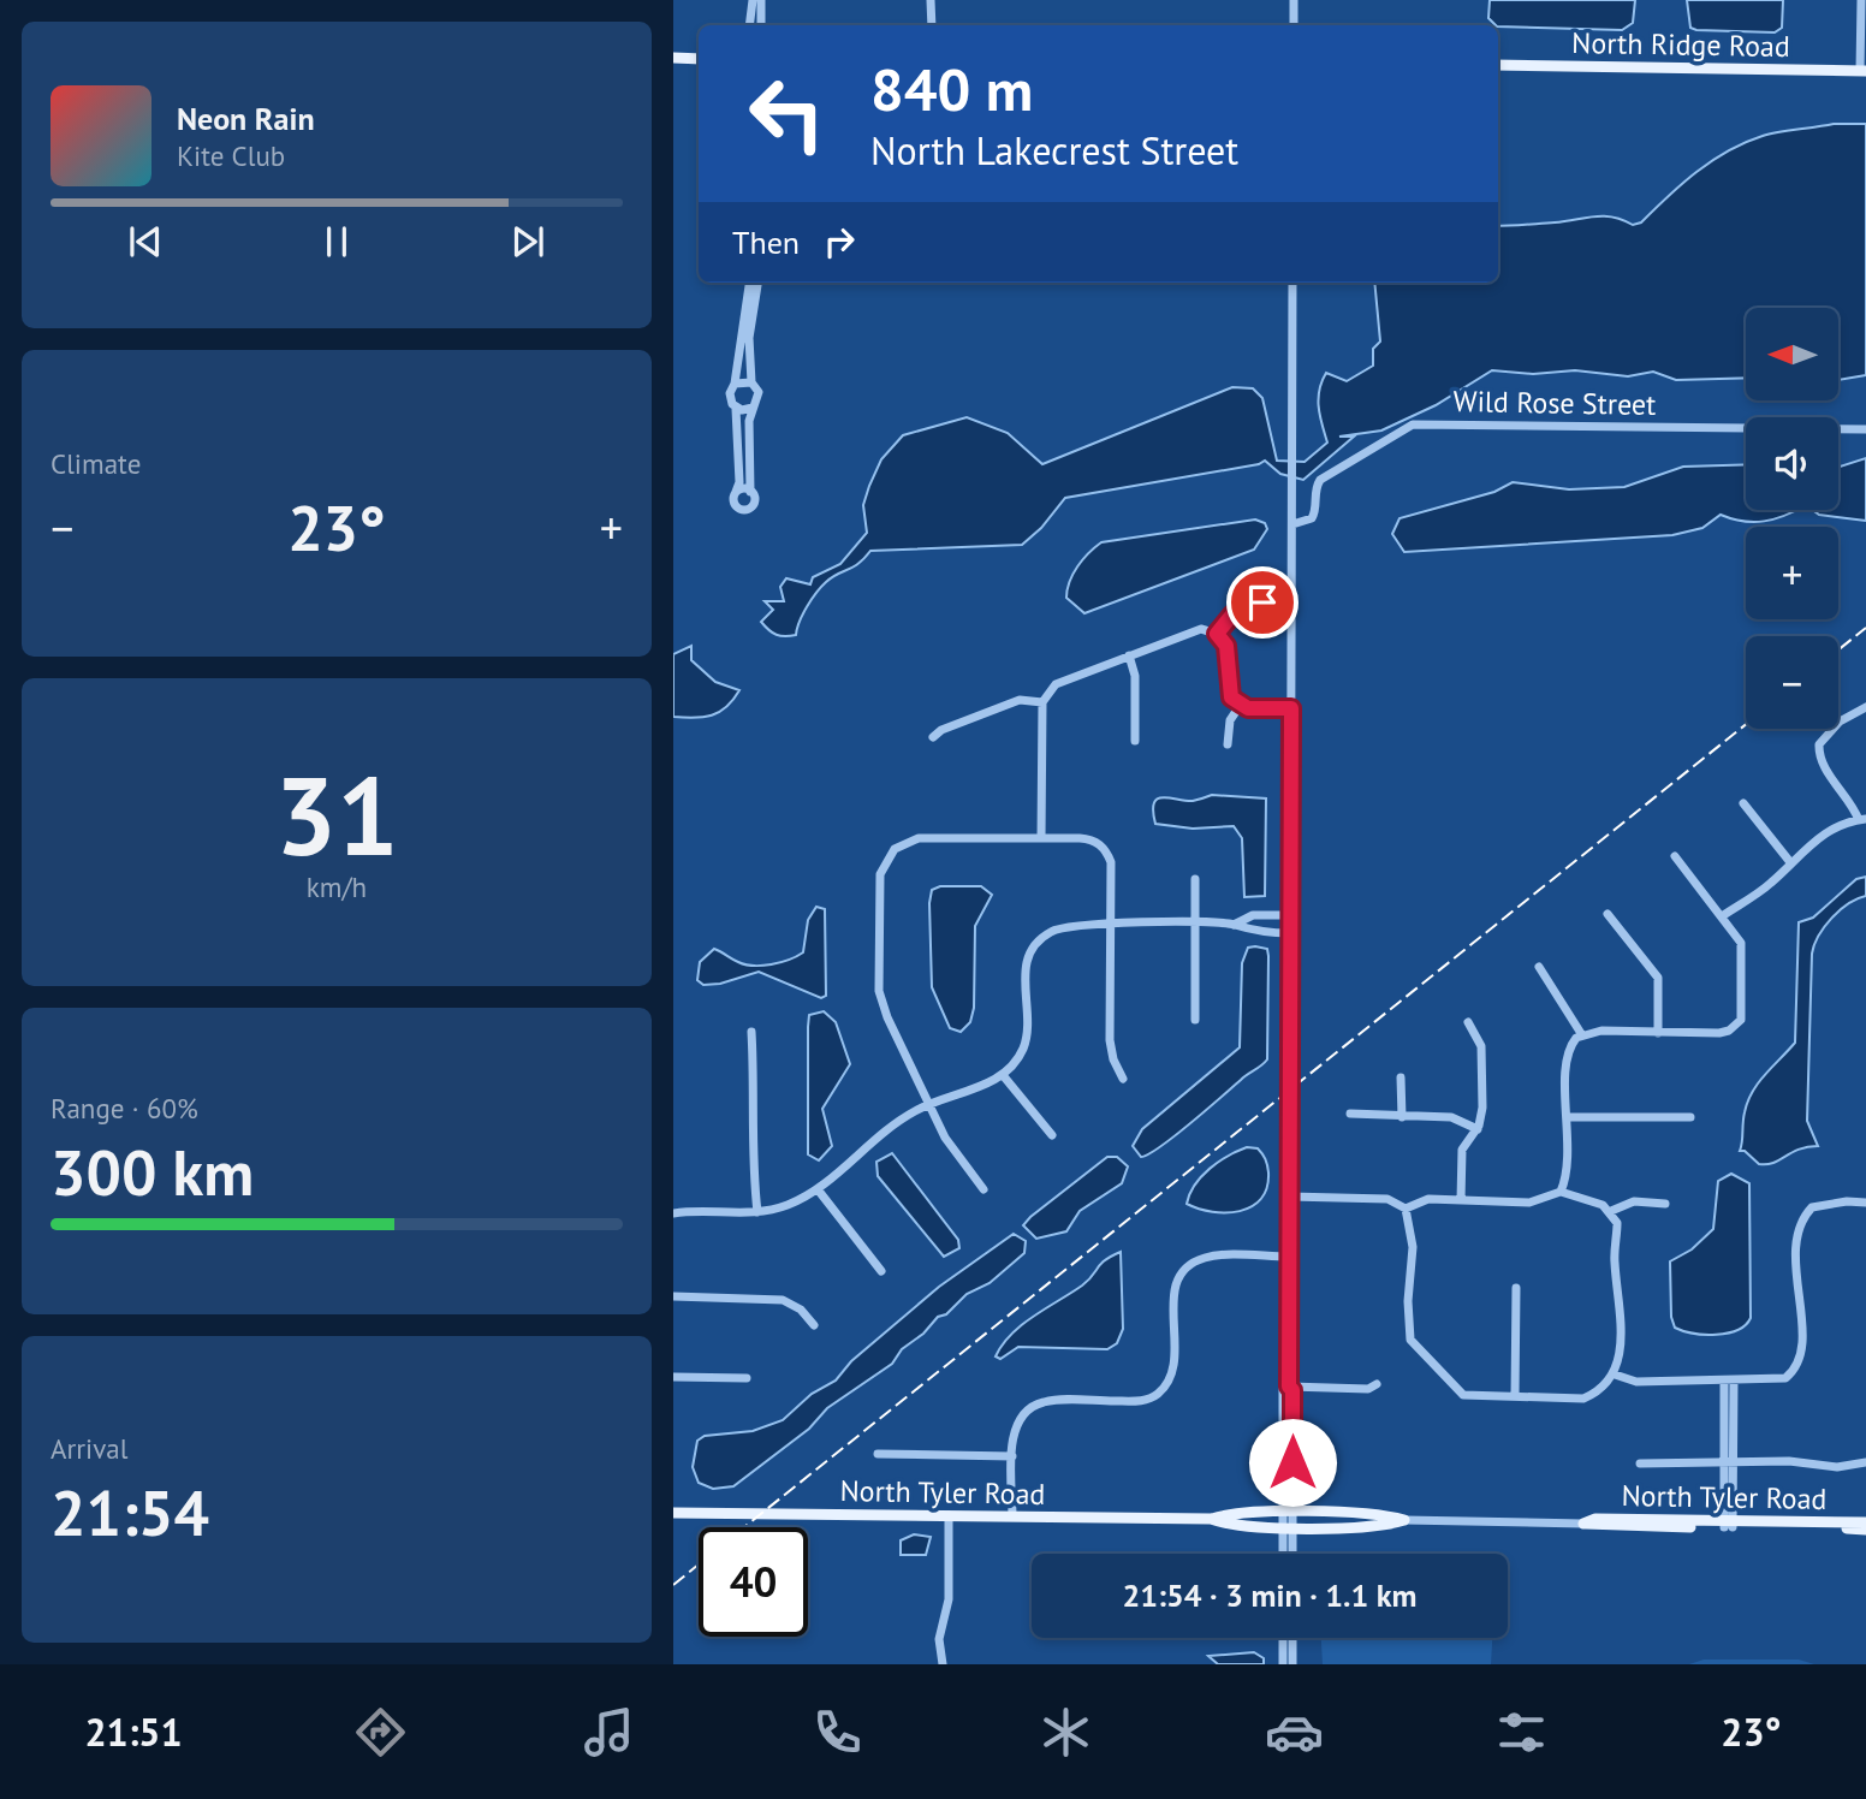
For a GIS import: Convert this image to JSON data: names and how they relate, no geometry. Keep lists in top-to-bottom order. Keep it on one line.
{"streets":{"main road":["North Ridge Road","North Tyler Road"],"street":["Wild Rose Street"]},"north":"left","page":{"turn":["840 m","North Lakecrest Street"],"song":["Neon Rain","Kite Club"],"then":"Then","map_buttons":["+","−"],"tile":["Climate",["31","km/h"],["Range · 60%","300 km"],["Arrival","21:54"]],"heat":["−","23°","+"],"limit":"40","trip":"21:54 · 3 min · 1.1 km","tabs":["21:51","23°"]}}
